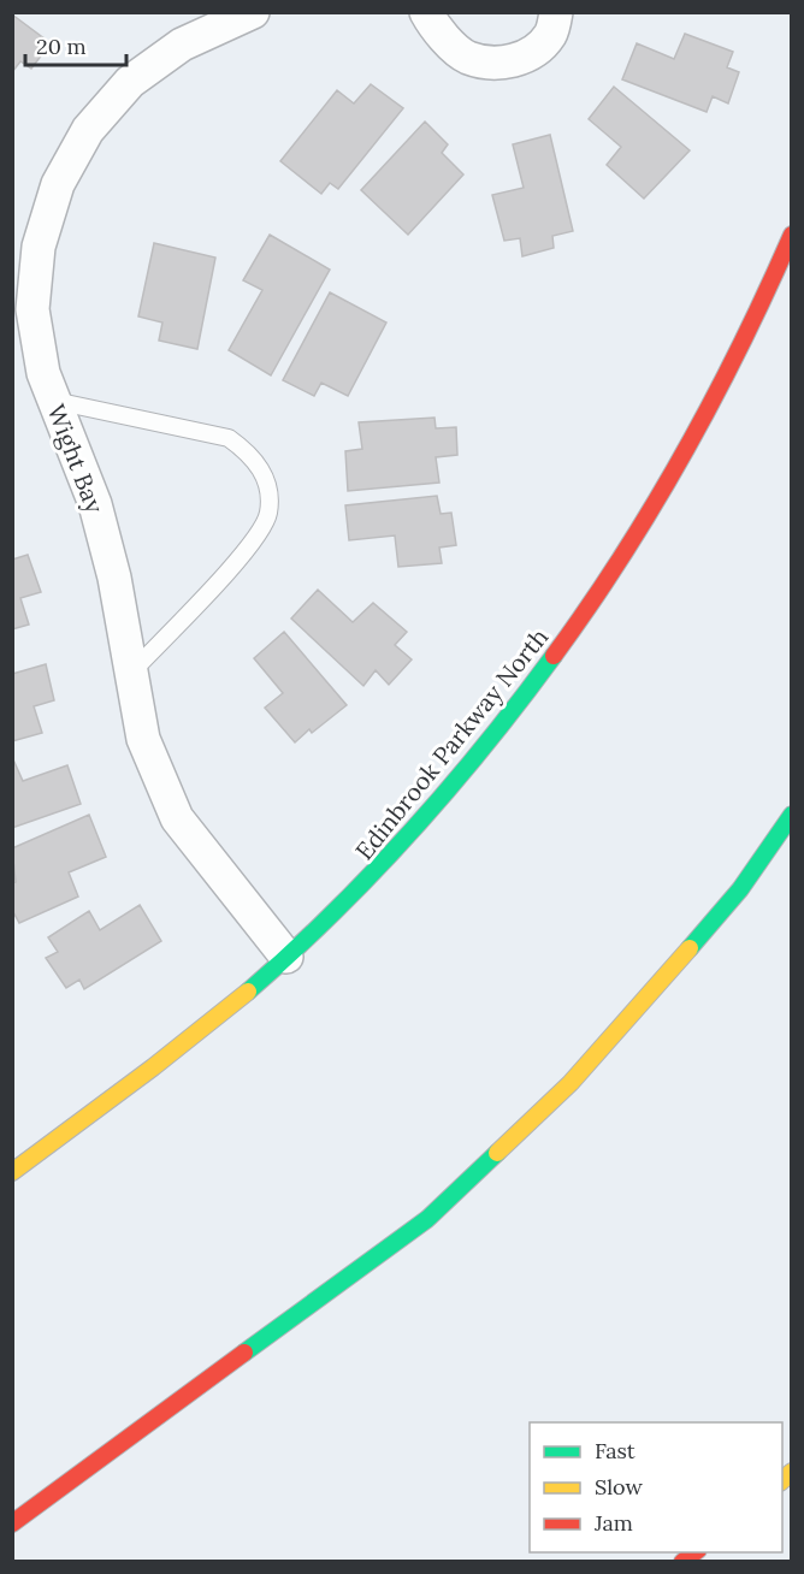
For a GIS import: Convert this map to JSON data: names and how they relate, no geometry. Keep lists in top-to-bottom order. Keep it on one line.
{"streets":{"main road":["Edinbrook Parkway North"],"street":["Wight Bay"]},"crossings":[["Wight Bay","Edinbrook Parkway North"]],"legend":["Fast","Slow","Jam"],"scale_bar":"20 m"}
